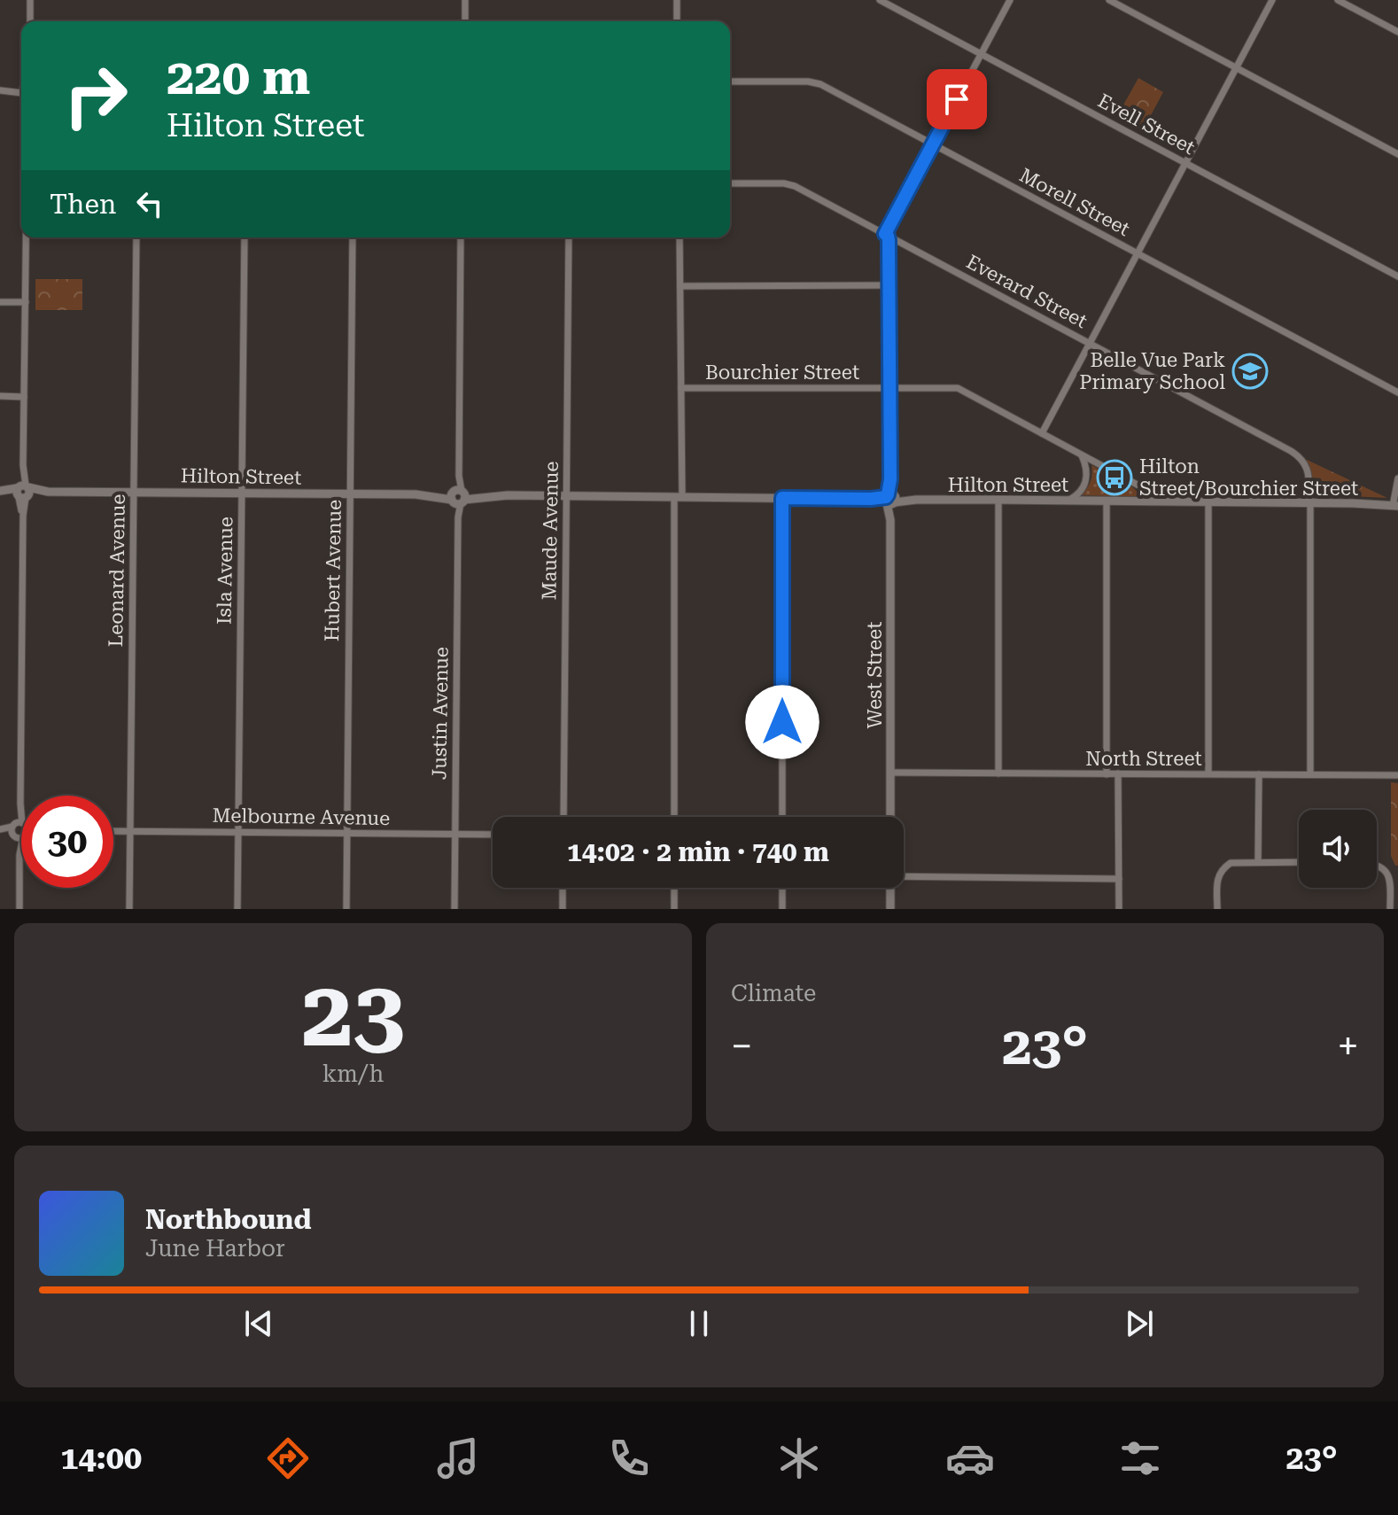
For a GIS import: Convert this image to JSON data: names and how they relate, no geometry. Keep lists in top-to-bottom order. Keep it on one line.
{"streets":{"street":["Evell Street","Morell Street","Everard Street","Bourchier Street","Hilton Street","Maude Avenue","Leonard Avenue","Isla Avenue","Hubert Avenue","West Street","Justin Avenue","North Street","Melbourne Avenue"]},"crossings":[["Evell Street","West Street"],["Morell Street","West Street"],["Everard Street","Hilton Street"],["Everard Street","West Street"],["Everard Street","North Street"],["Bourchier Street","Hilton Street"],["Bourchier Street","West Street"],["Hilton Street","Maude Avenue"],["Hilton Street","Leonard Avenue"],["Hilton Street","Isla Avenue"],["Hilton Street","Hubert Avenue"],["Hilton Street","West Street"],["Hilton Street","Justin Avenue"],["Leonard Avenue","Melbourne Avenue"],["Isla Avenue","Melbourne Avenue"],["Hubert Avenue","Melbourne Avenue"],["West Street","North Street"],["Justin Avenue","Melbourne Avenue"]],"places":{"school or university":["Belle Vue Park Primary School"],"bus stop":["Hilton Street/Bourchier Street"]},"page":{"turn":["220 m","Hilton Street"],"then":"Then","limit":"30","trip":"14:02 · 2 min · 740 m","tile":[["23","km/h"],"Climate"],"heat":["−","23°","+"],"song":["Northbound","June Harbor"],"tabs":["14:00","23°"]}}
